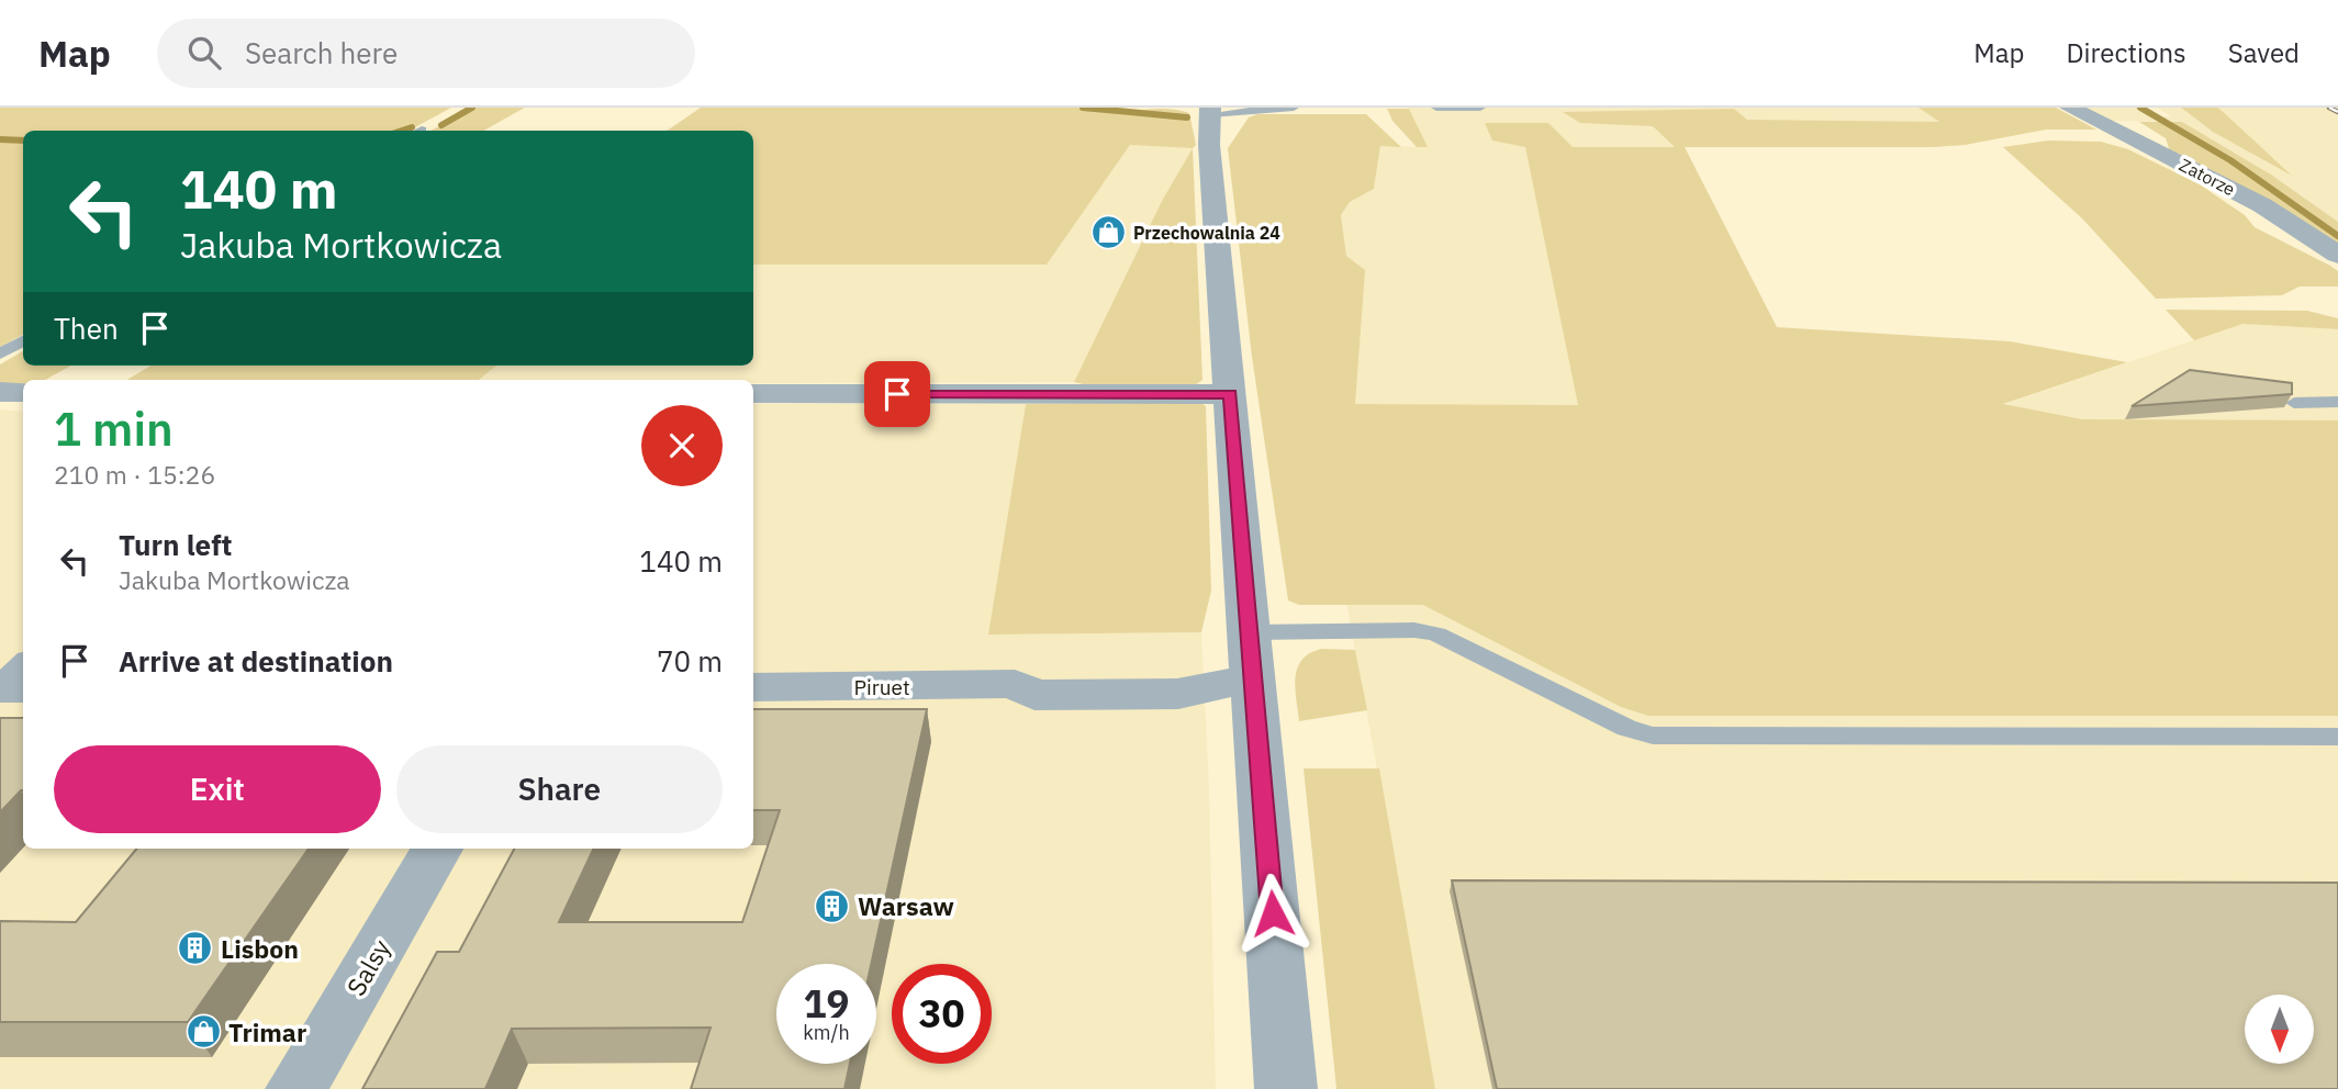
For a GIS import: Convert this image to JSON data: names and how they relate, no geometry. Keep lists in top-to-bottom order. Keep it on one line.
{"streets":{"street":["Zatorze","Piruet","Salsy"]},"places":{"shop":["Przechowalnia 24","Trimar"],"building":["Warsaw","Lisbon"]},"north":"bottom","page":{"header":"Map","search":"Search here","nav":["Map","Directions","Saved"],"turn":["140 m","Jakuba Mortkowicza"],"then":"Then","heading":["1 min","210 m · 15:26"],"list":[{"name":"Turn left","note":"Jakuba Mortkowicza","value":"140 m"},{"name":"Arrive at destination","value":"70 m"}],"buttons":["Exit","Share"],"speed":"19 km/h","limit":"30"}}
